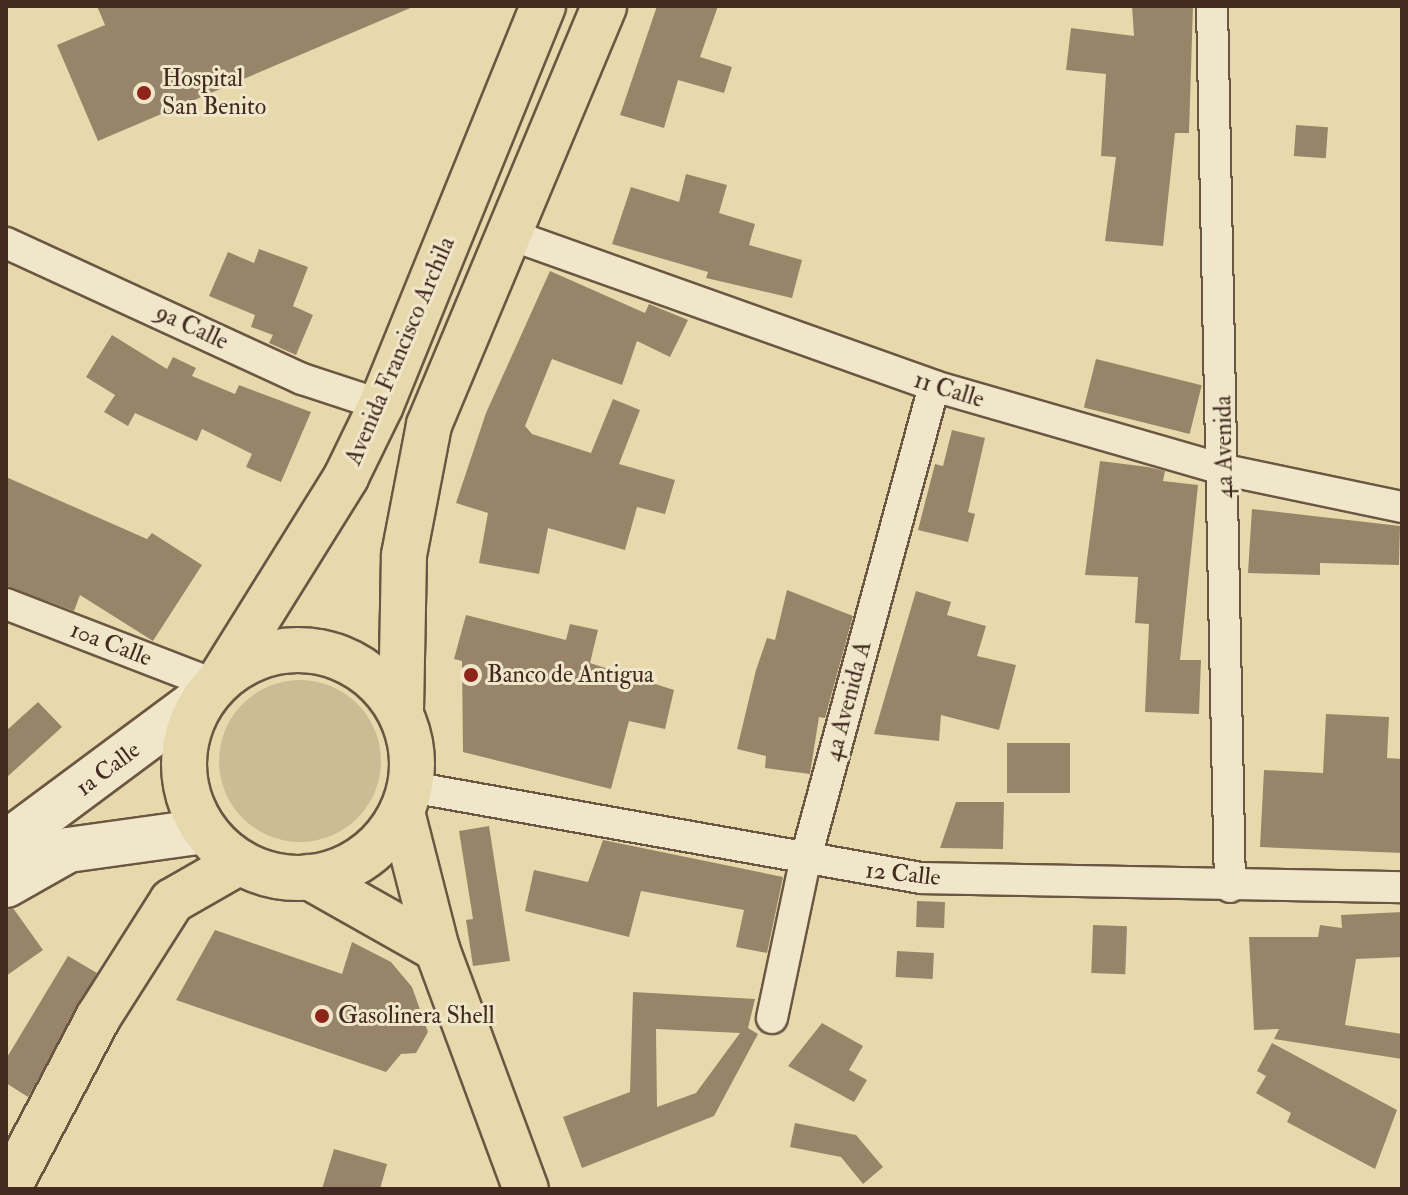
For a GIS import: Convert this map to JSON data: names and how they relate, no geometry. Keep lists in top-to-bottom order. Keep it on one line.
{"streets":{"main road":["Avenida Francisco Archila","1a Calle"],"street":["9a Calle","11 Calle","4a Avenida","10a Calle","4a Avenida A","12 Calle"]},"crossings":[["9a Calle","Avenida Francisco Archila"],["Avenida Francisco Archila","10a Calle"],["Avenida Francisco Archila","1a Calle"],["Avenida Francisco Archila","12 Calle"],["11 Calle","4a Avenida"],["11 Calle","4a Avenida A"],["4a Avenida","12 Calle"],["10a Calle","1a Calle"],["10a Calle","12 Calle"],["4a Avenida A","12 Calle"],["1a Calle","12 Calle"]],"places":["Hospital San Benito","Banco de Antigua","Gasolinera Shell"]}
